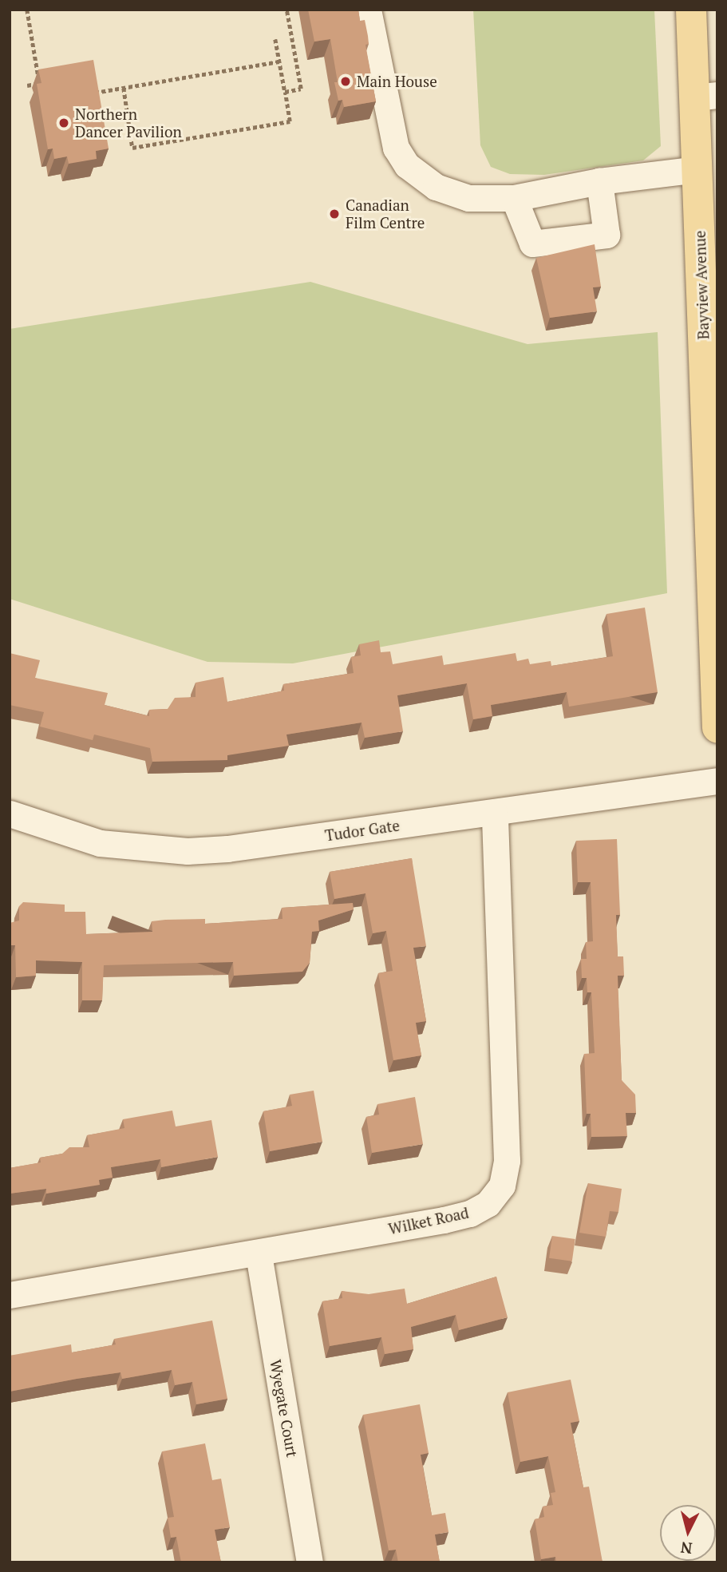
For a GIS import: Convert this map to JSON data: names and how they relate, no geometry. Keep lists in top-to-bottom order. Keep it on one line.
{"streets":{"main road":["Bayview Avenue"],"street":["Tudor Gate","Wilket Road","Wyegate Court"]},"crossings":[["Tudor Gate","Wilket Road"],["Wilket Road","Wyegate Court"]],"places":["Main House","Northern Dancer Pavilion","Canadian Film Centre"],"north":"bottom"}
